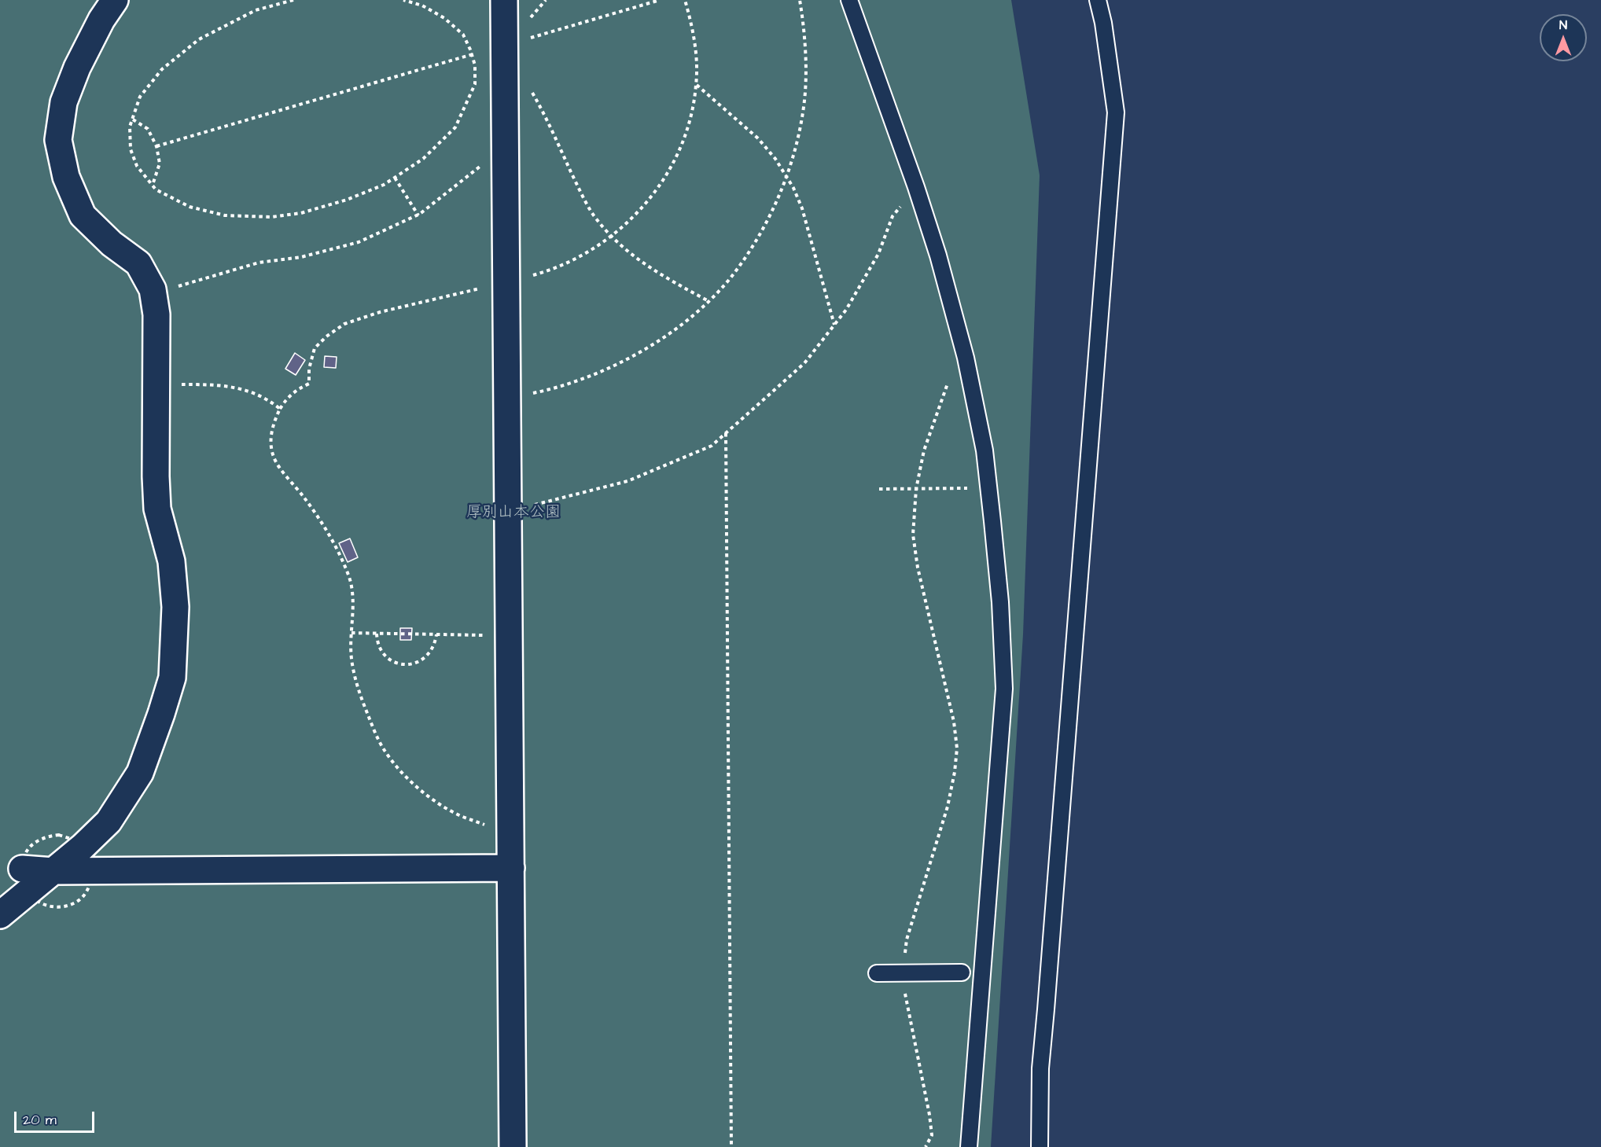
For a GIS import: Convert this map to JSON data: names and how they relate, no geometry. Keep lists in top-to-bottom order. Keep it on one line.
{"parks":["厚別山本公園"],"scale_bar":"20 m","north":"top"}
